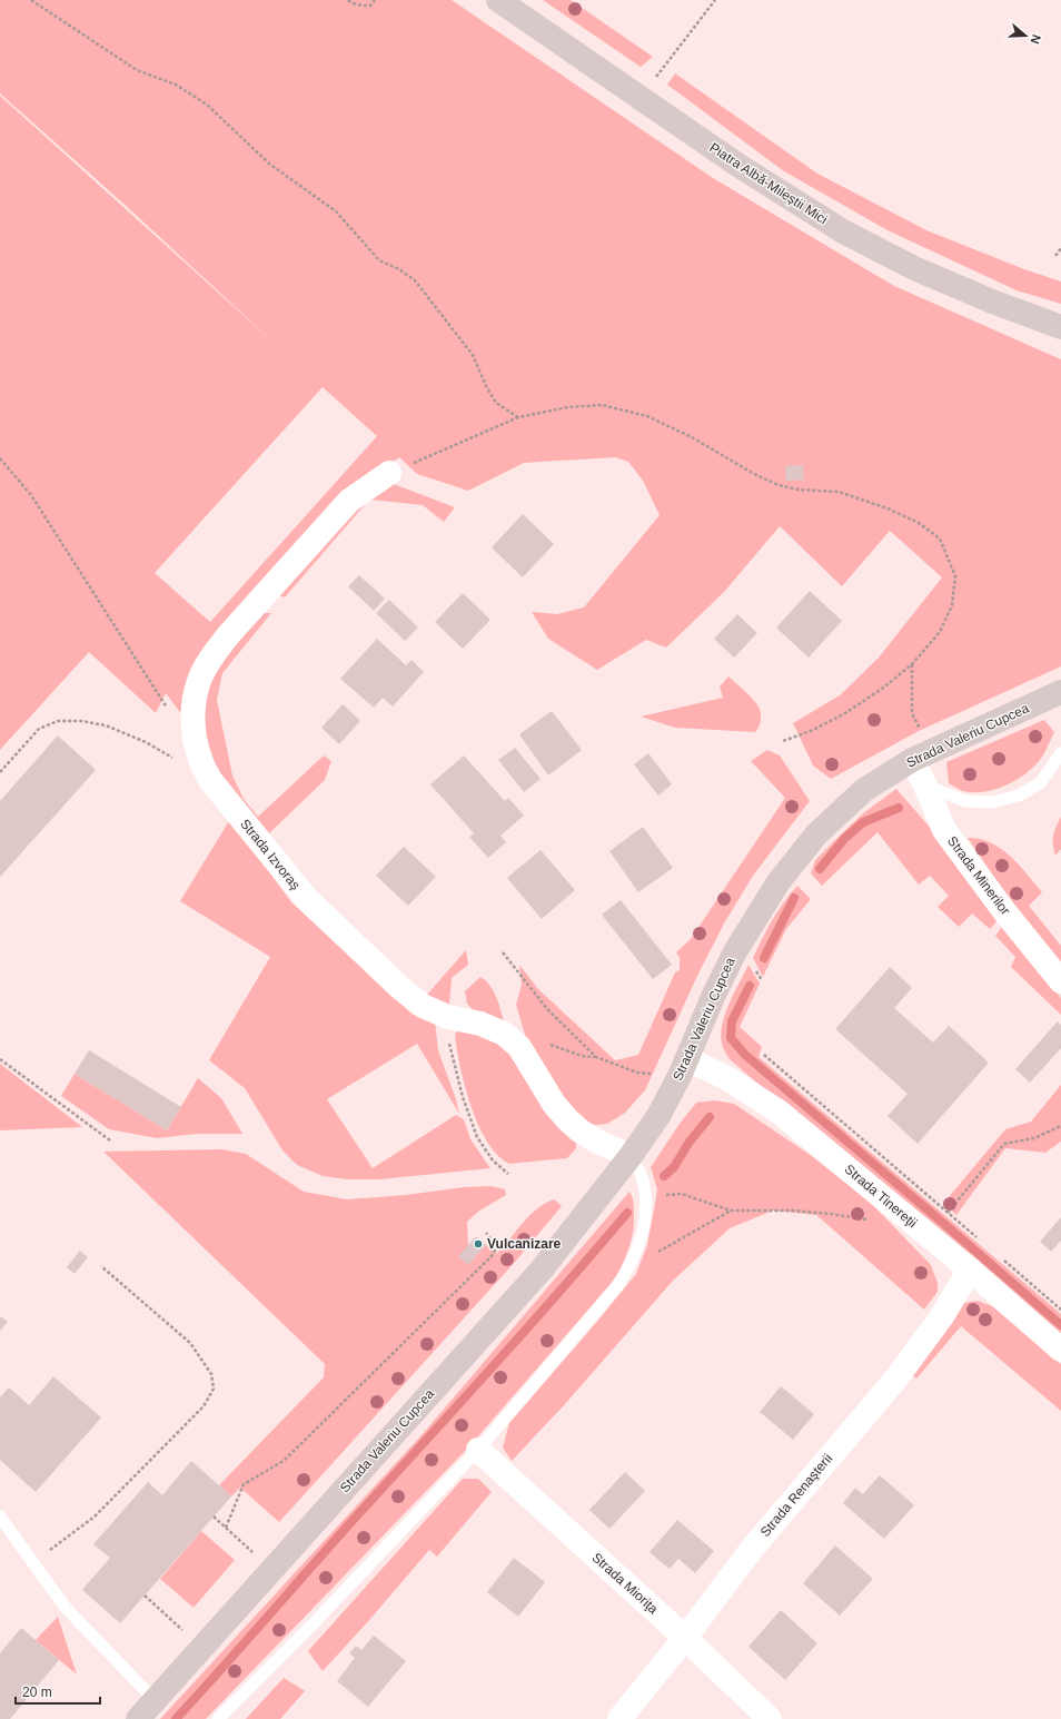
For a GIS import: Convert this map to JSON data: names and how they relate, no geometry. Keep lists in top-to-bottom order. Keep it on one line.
{"streets":{"main road":["Piatra Albă-Mileștii Mici","Strada Valeriu Cupcea"],"street":["Strada Izvoraş","Strada Minerilor","Strada Tinereţii","Strada Renaşterii","Strada Mioriţa"]},"crossings":[["Strada Valeriu Cupcea","Strada Izvoraş"],["Strada Valeriu Cupcea","Strada Minerilor"],["Strada Valeriu Cupcea","Strada Tinereţii"],["Strada Tinereţii","Strada Renaşterii"],["Strada Renaşterii","Strada Mioriţa"]],"places":["Vulcanizare"],"scale_bar":"20 m","north":"right"}
